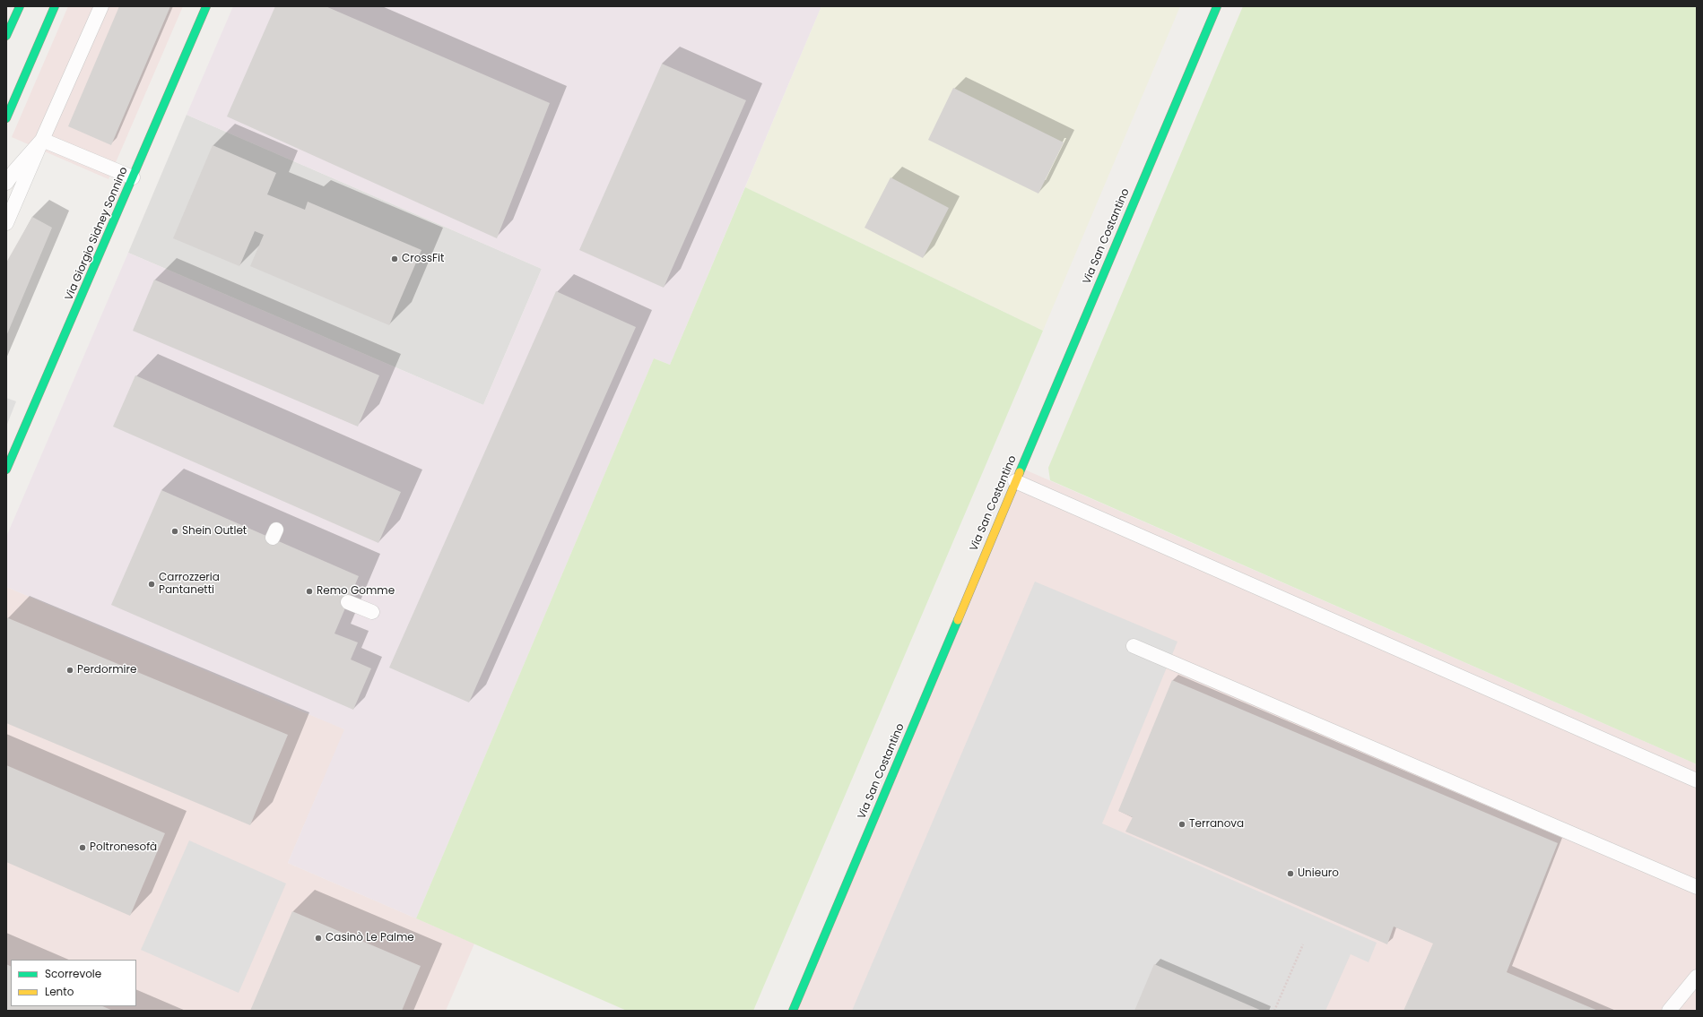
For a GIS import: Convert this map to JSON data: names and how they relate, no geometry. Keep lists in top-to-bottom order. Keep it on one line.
{"streets":{"street":["Via Giorgio Sidney Sonnino","Via San Costantino"]},"places":["CrossFit","Shein Outlet","Carrozzeria Pantanetti","Remo Gomme","Perdormire","Terranova","Poltronesofà","Unieuro","Casinò Le Palme"],"legend":["Scorrevole","Lento"]}
